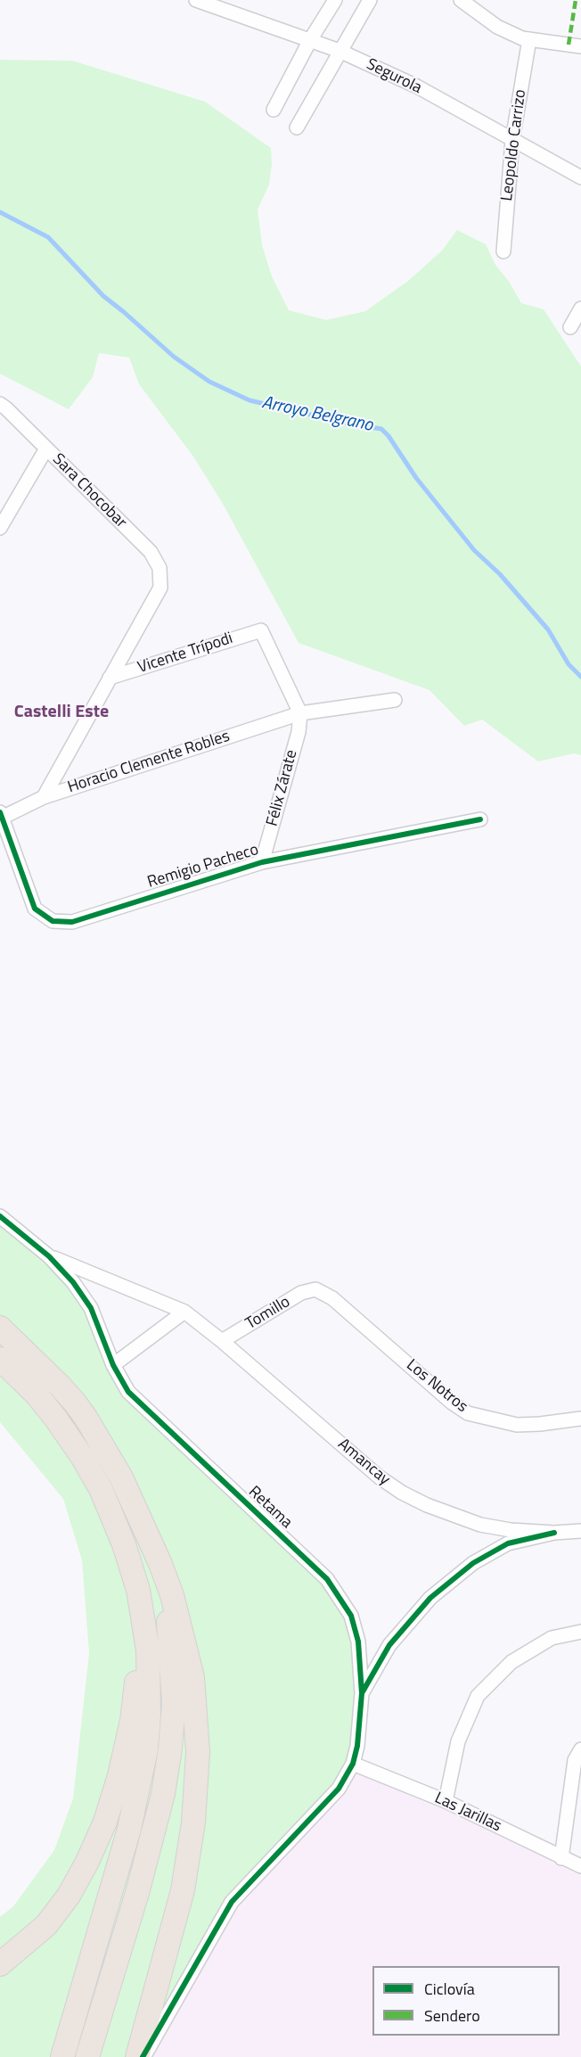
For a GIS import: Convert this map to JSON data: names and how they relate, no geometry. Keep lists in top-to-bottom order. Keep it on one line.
{"streets":{"street":["Segurola","Leopoldo Carrizo","Sara Chocobar","Vicente Trípodi","Horacio Clemente Robles","Félix Zárate","Remigio Pacheco","Tomillo","Los Notros","Amancay","Retama","Las Jarillas"]},"crossings":[["Segurola","Leopoldo Carrizo"],["Sara Chocobar","Vicente Trípodi"],["Vicente Trípodi","Horacio Clemente Robles"],["Vicente Trípodi","Félix Zárate"],["Horacio Clemente Robles","Félix Zárate"],["Horacio Clemente Robles","Remigio Pacheco"],["Félix Zárate","Remigio Pacheco"],["Tomillo","Los Notros"],["Tomillo","Amancay"],["Amancay","Retama"],["Retama","Las Jarillas"]],"districts":["Castelli Este"],"water":["Arroyo Belgrano"],"legend":["Ciclovía","Sendero"]}
